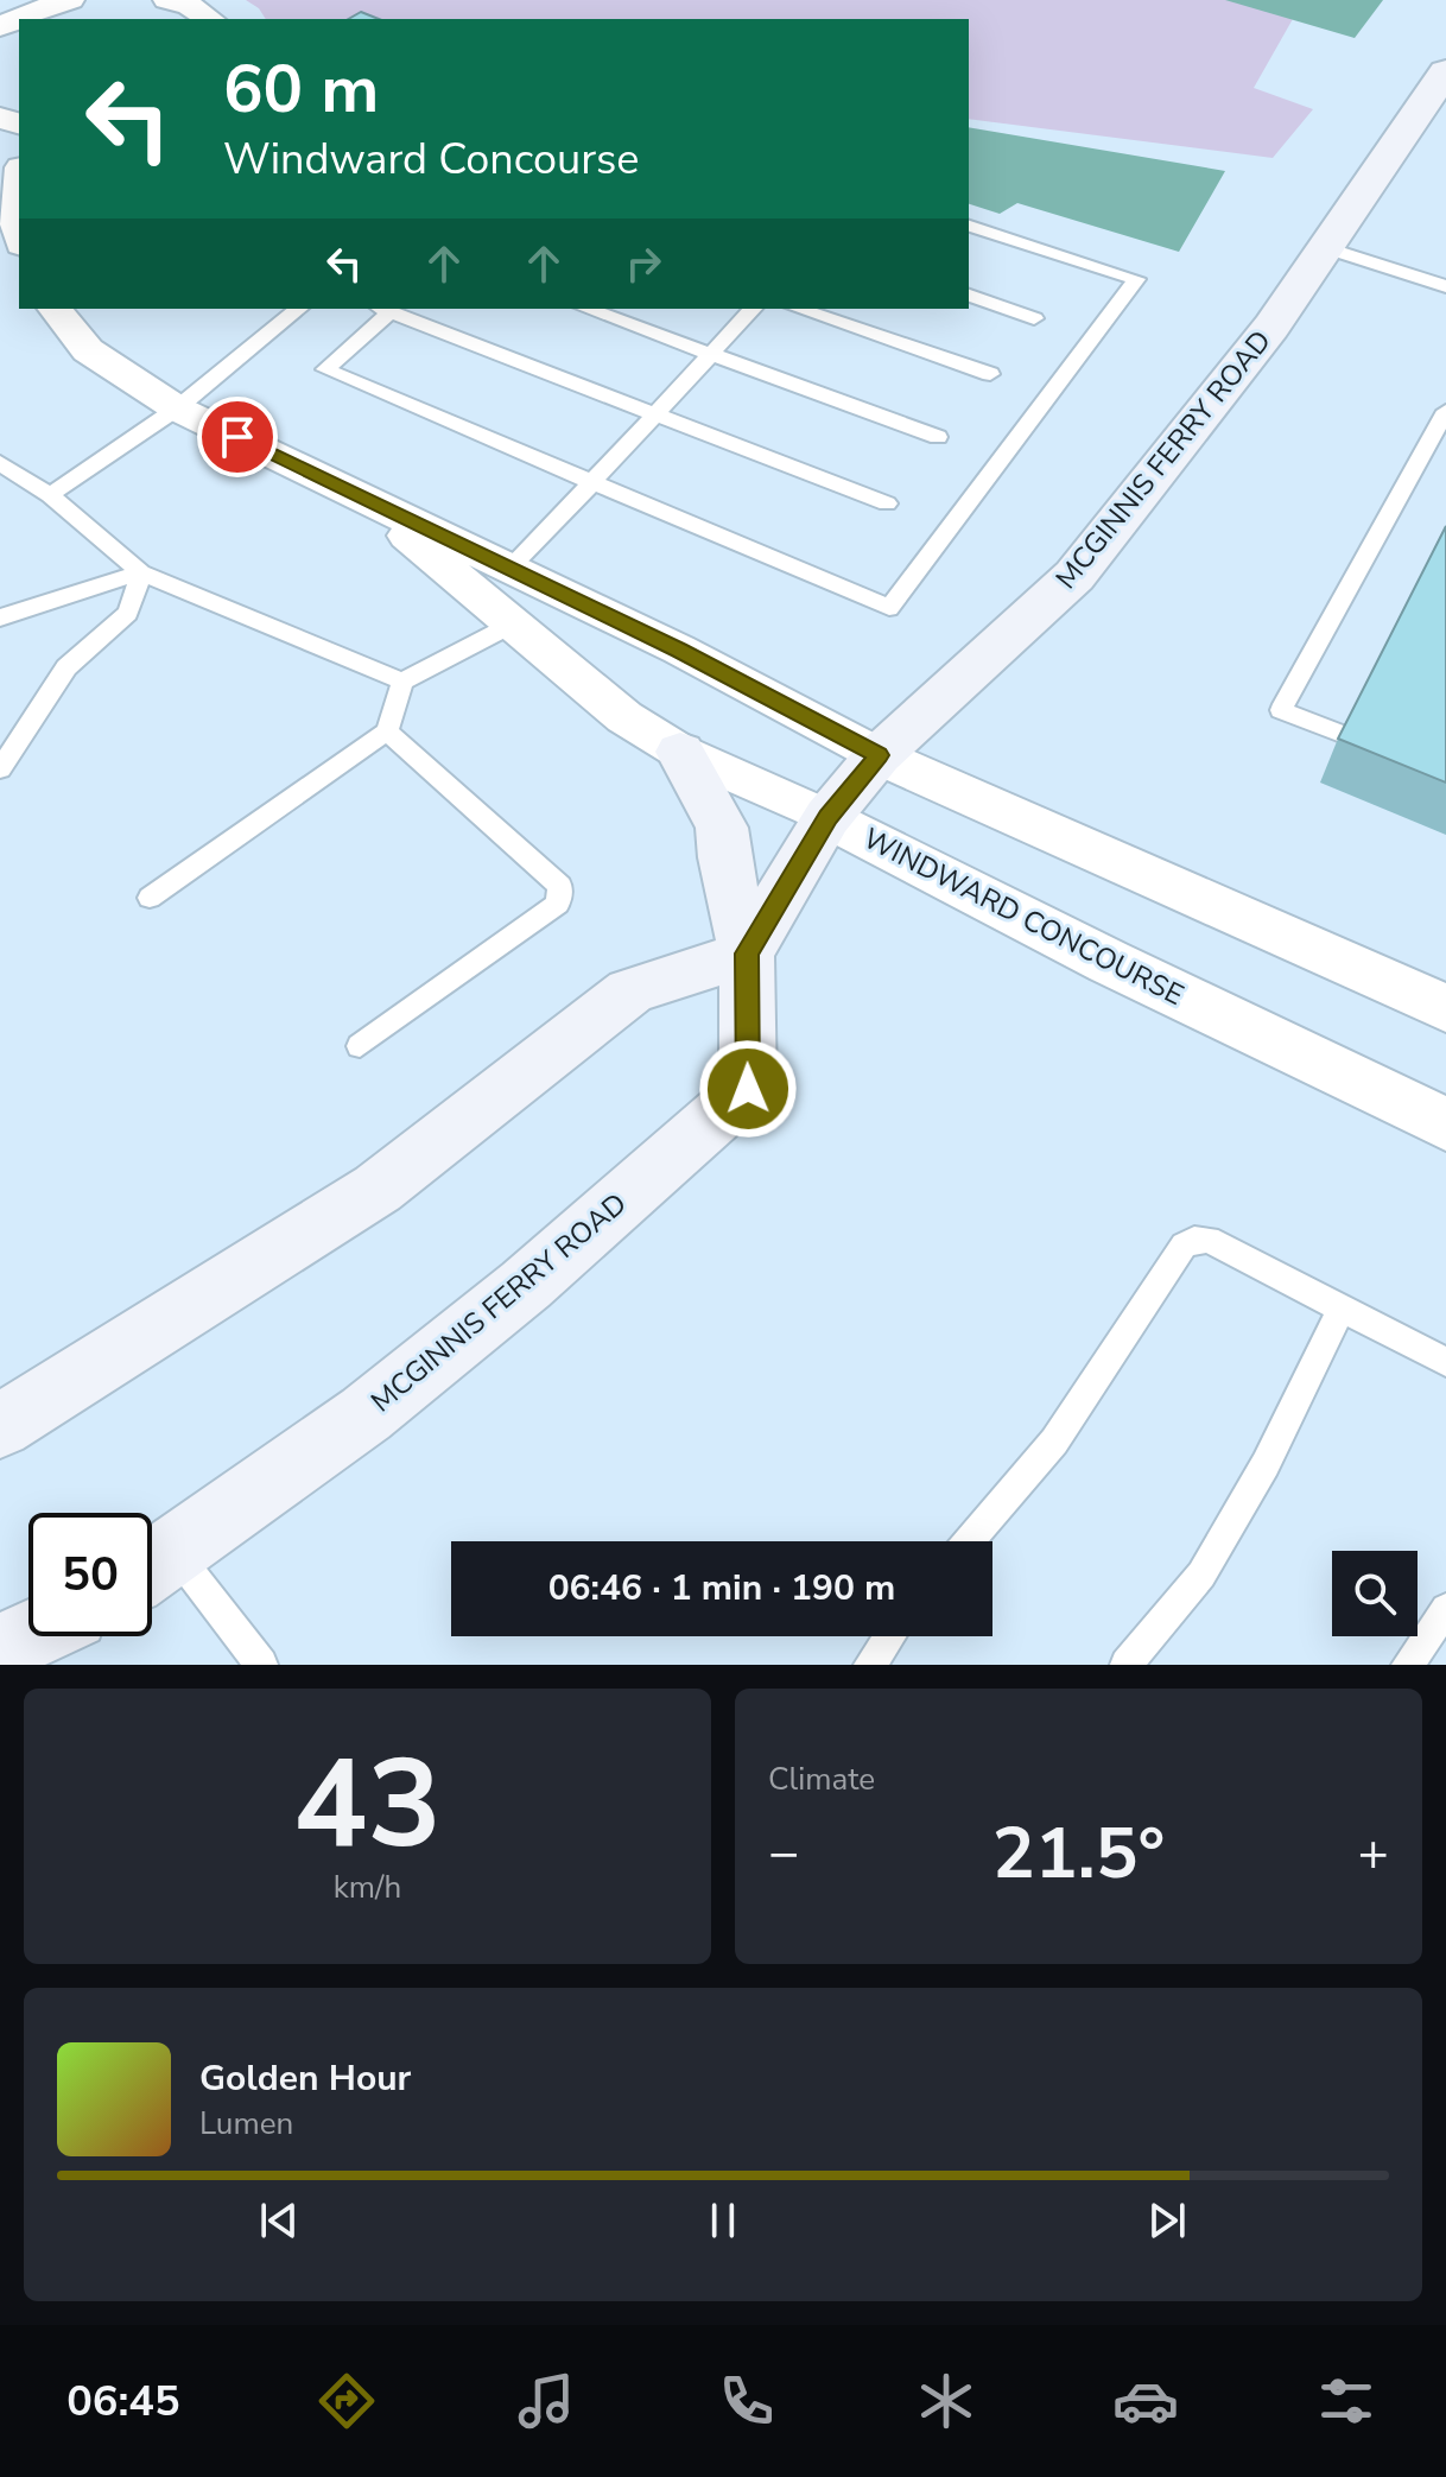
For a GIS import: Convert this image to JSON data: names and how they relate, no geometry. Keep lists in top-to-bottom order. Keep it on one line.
{"streets":{"main road":["MCGINNIS FERRY ROAD"],"street":["WINDWARD CONCOURSE"]},"crossings":[["MCGINNIS FERRY ROAD","WINDWARD CONCOURSE"]],"page":{"turn":["60 m","Windward Concourse"],"limit":"50","trip":"06:46 · 1 min · 190 m","tile":[["43","km/h"],"Climate"],"heat":["−","21.5°","+"],"song":["Golden Hour","Lumen"],"tabs":"06:45"}}
